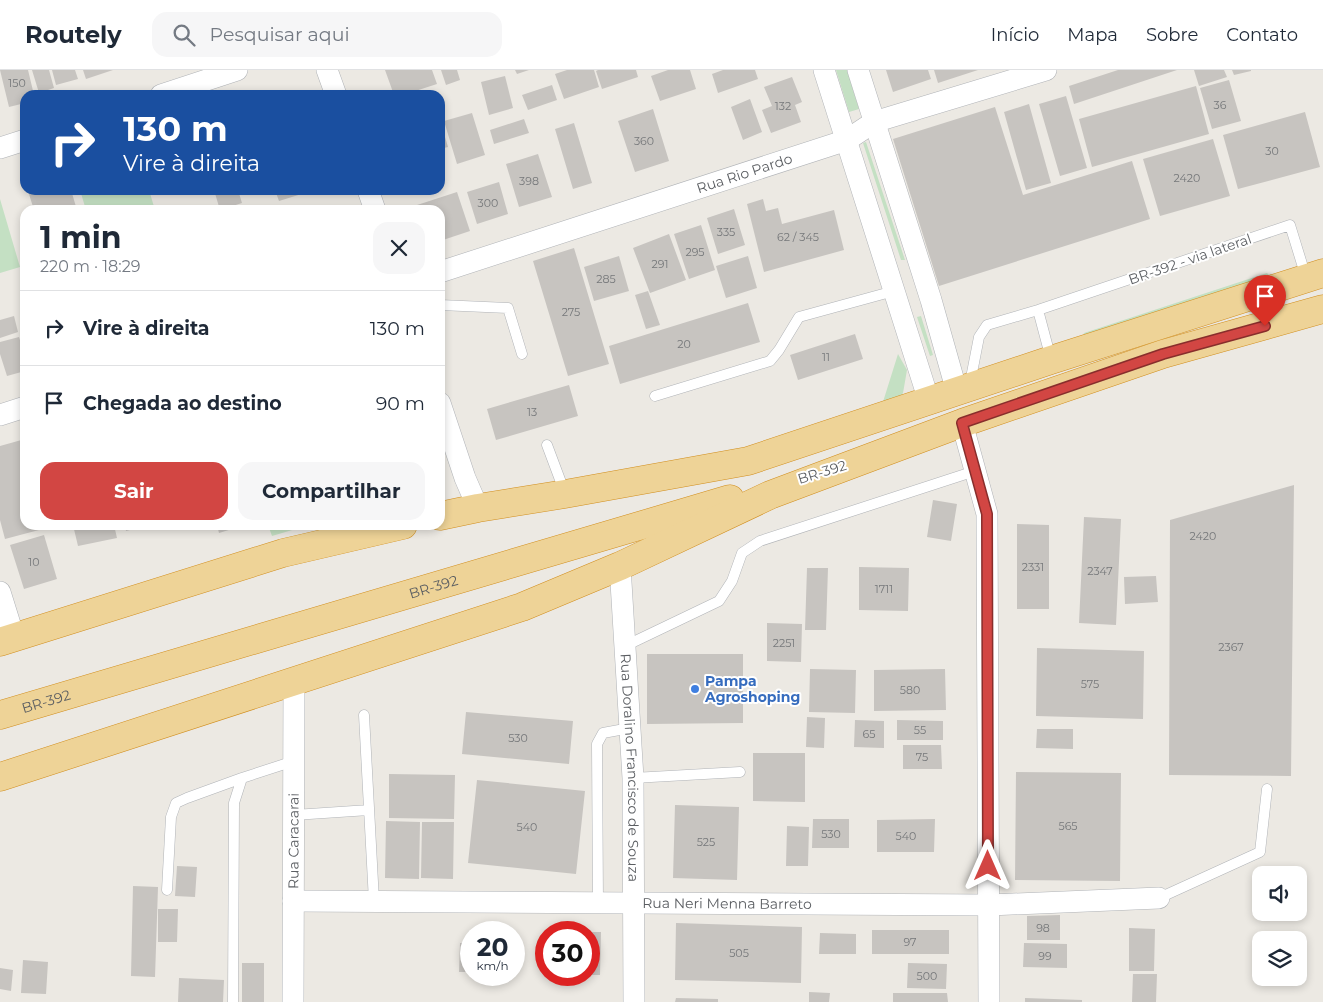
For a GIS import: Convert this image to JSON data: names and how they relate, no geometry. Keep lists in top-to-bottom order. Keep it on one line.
{"streets":{"highway":["BR-392"],"street":["Rua Rio Pardo","Rua Doralino Francisco de Souza","Rua Caracarai","Rua Neri Menna Barreto"],"lane":["BR-392 - via lateral"]},"crossings":[["BR-392","Rua Doralino Francisco de Souza"],["BR-392","Rua Caracarai"],["Rua Doralino Francisco de Souza","Rua Neri Menna Barreto"],["Rua Caracarai","Rua Neri Menna Barreto"]],"places":["Pampa Agroshoping"],"house_numbers":["150","36","132","360","30","2420","398","300","335","62 / 345","295","291","285","275","20","11","13","2420","10","2331","2347","1711","2251","2367","575","580","55","65","530","75","565","540","530","540","525","98","97","505","99","500"],"page":{"header":"Routely","search":"Pesquisar aqui","nav":["Início","Mapa","Sobre","Contato"],"turn":["130 m","Vire à direita"],"heading":["1 min","220 m · 18:29"],"list":[{"name":"Vire à direita","value":"130 m"},{"name":"Chegada ao destino","value":"90 m"}],"buttons":["Sair","Compartilhar"],"speed":"20 km/h","limit":"30"}}
